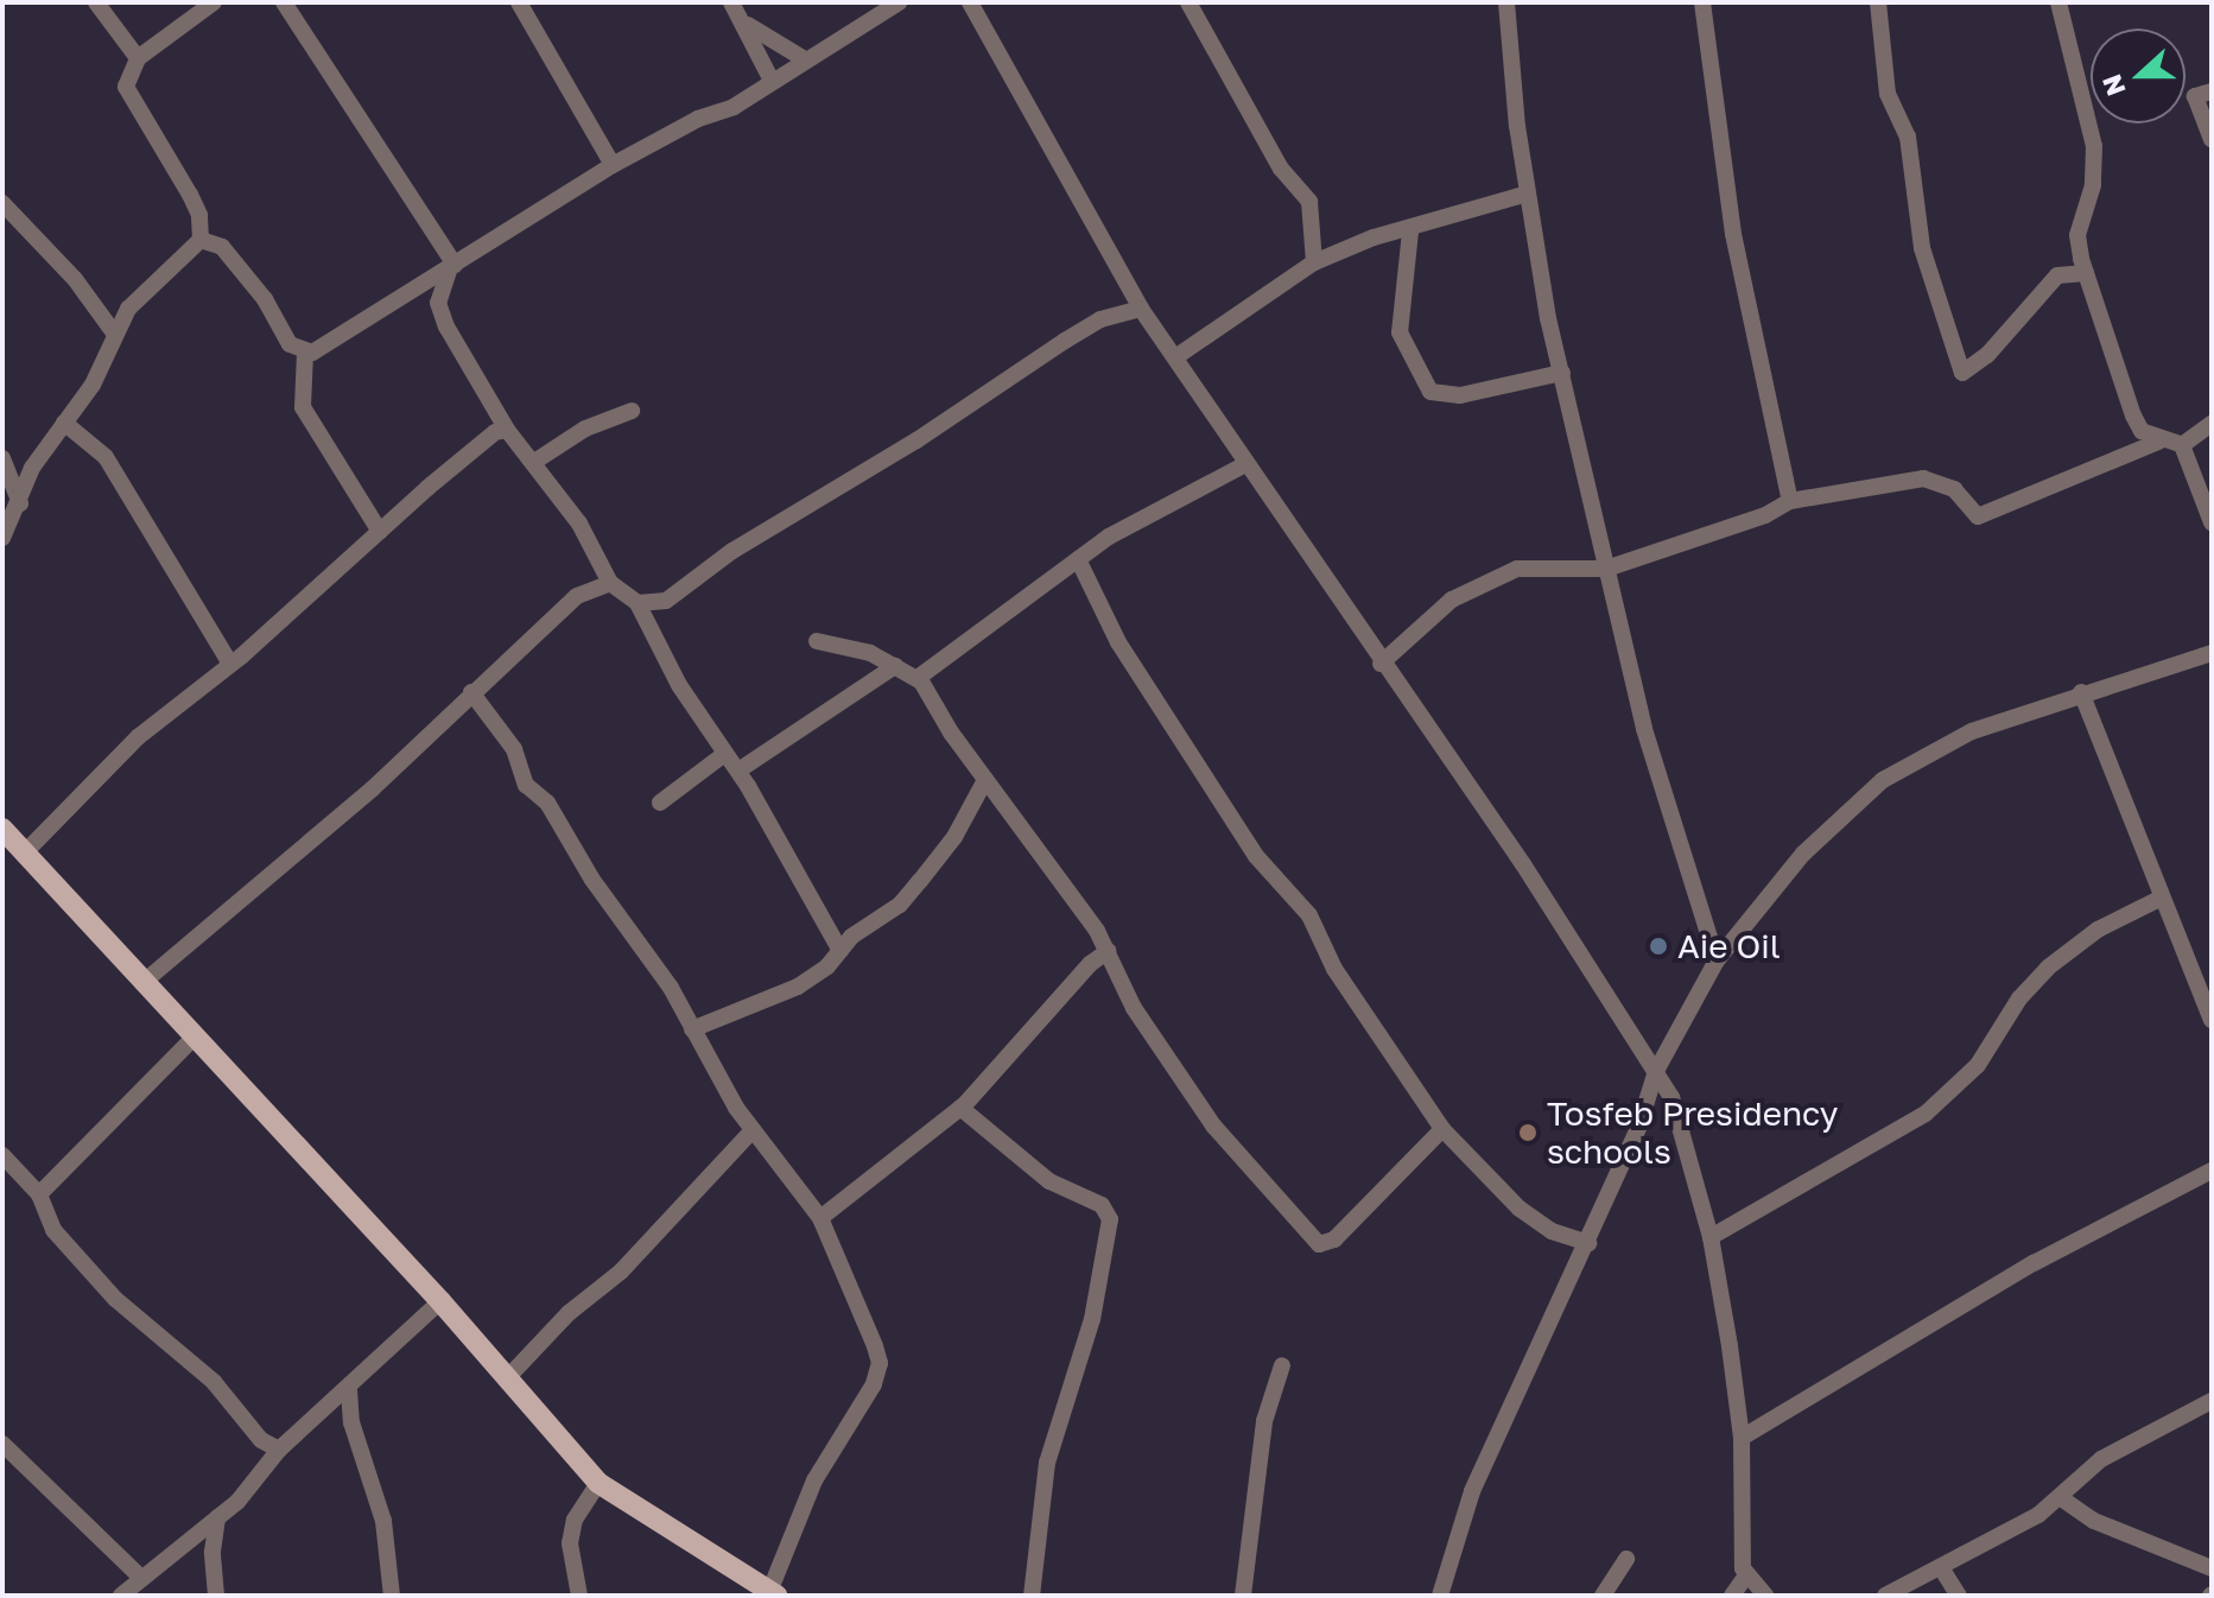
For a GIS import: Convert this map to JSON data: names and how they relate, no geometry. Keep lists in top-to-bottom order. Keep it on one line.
{"places":["Aie Oil","Tosfeb Presidency schools"],"north":"left"}
